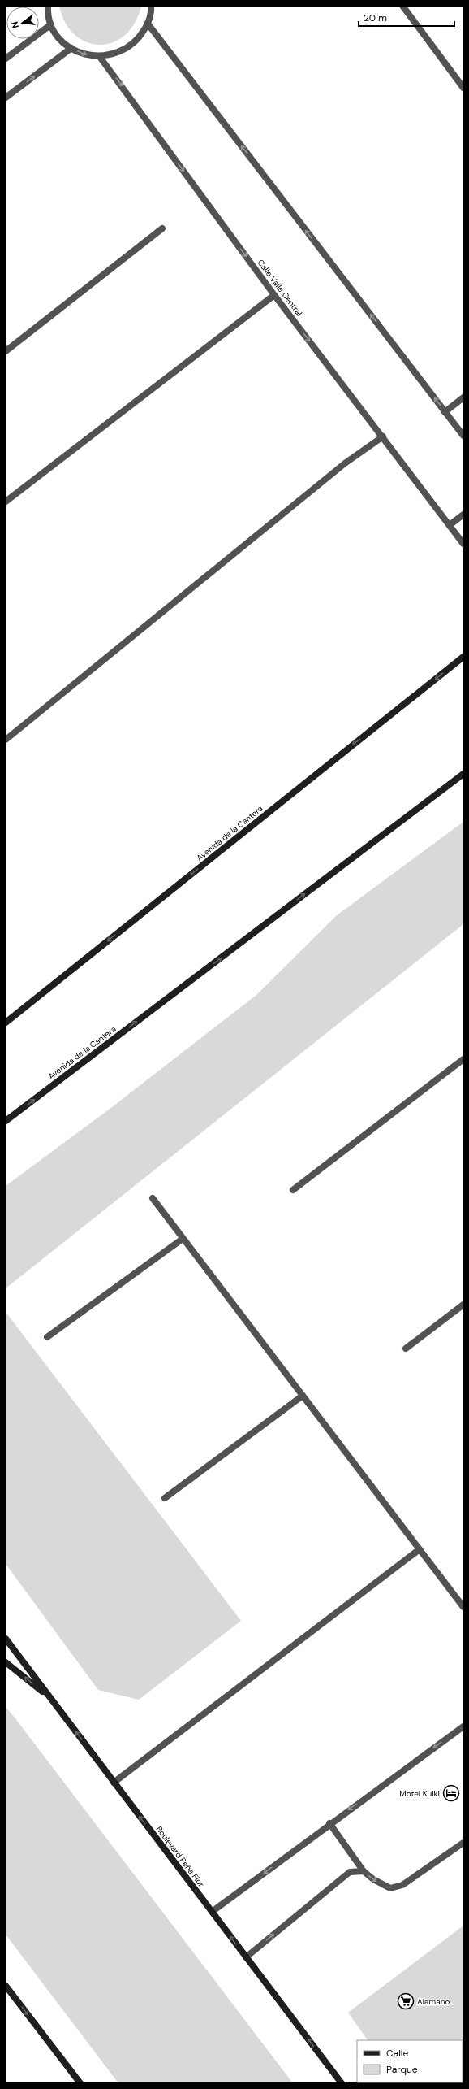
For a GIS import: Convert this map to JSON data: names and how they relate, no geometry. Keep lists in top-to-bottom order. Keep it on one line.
{"streets":{"street":["Calle Valle Central","Avenida de la Cantera","Boulevard Peña Flor"]},"one_way":["Calle Valle Central","Boulevard Peña Flor"],"places":{"hotel":["Motel Kuiki"],"supermarket":["Alamano"]},"legend":["Calle","Parque"],"scale_bar":"20 m","north":"left"}
